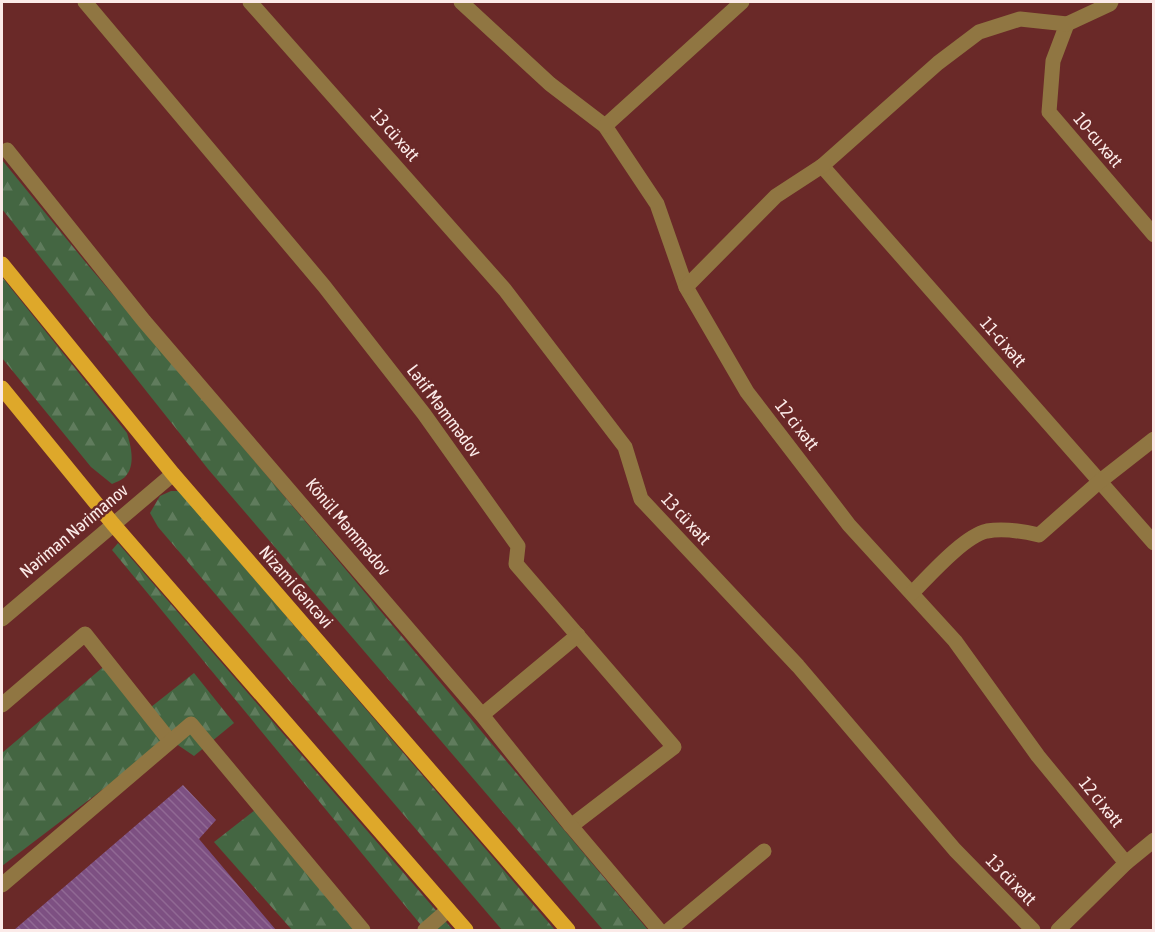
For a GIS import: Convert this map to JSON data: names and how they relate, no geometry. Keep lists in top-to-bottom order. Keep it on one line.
{"streets":{"main road":["Nizami Gəncəvi"],"street":["13 cü xətt","10-cu xətt","11-ci xətt","Lətif Məmmədov","12 ci xətt","Könül Məmmədov","Nəriman Nərimanov"]},"crossings":[["Lətif Məmmədov","Könül Məmmədov"],["Nəriman Nərimanov","Nizami Gəncəvi"]]}
